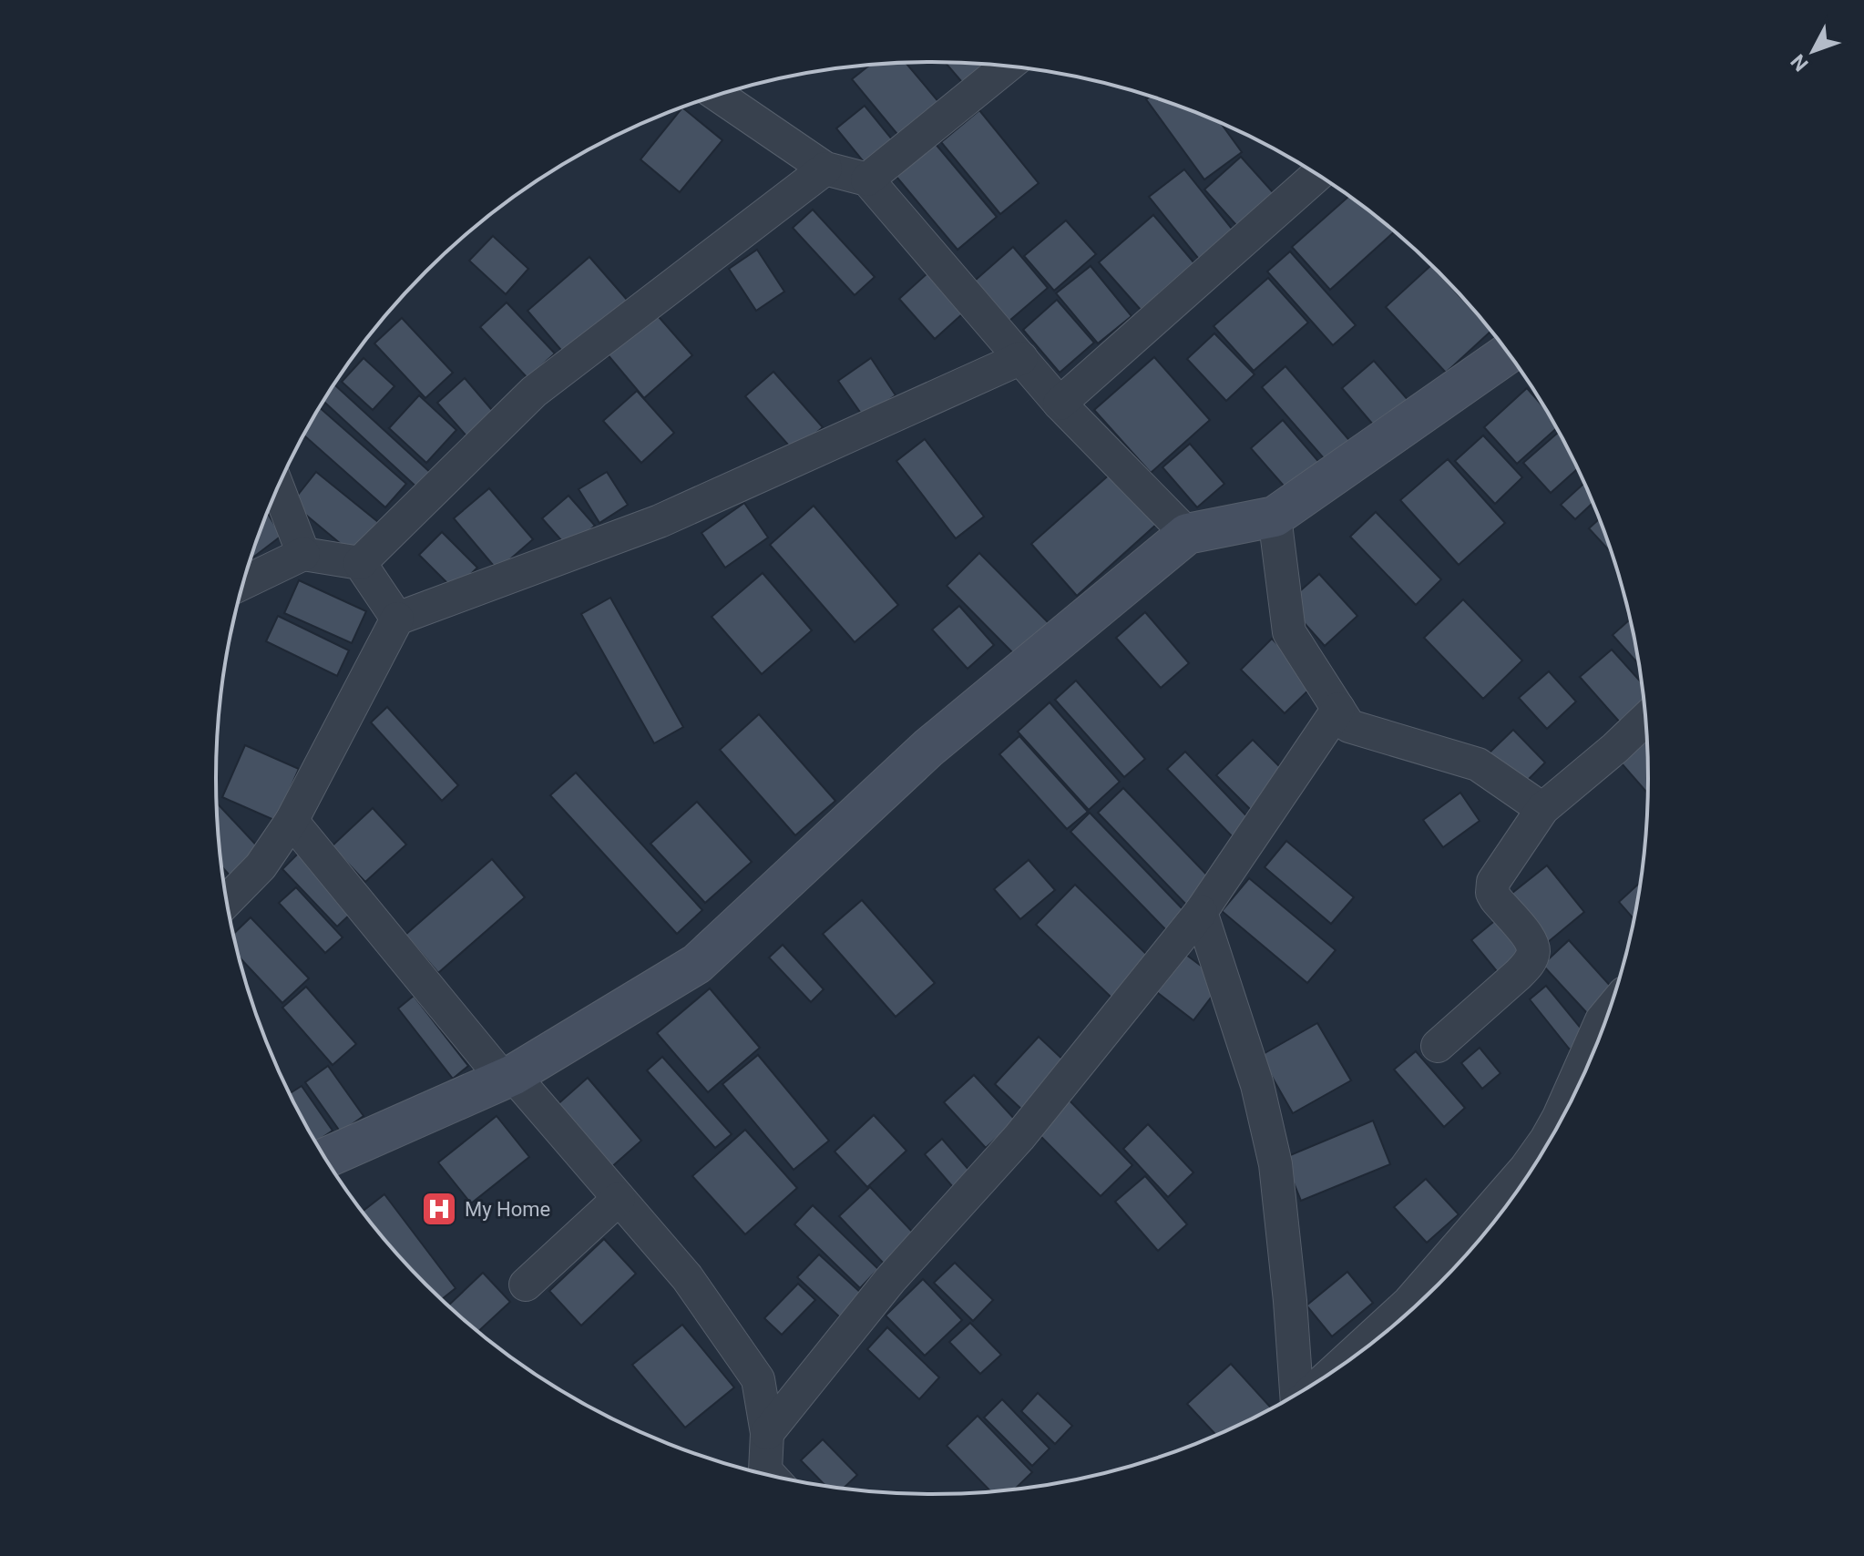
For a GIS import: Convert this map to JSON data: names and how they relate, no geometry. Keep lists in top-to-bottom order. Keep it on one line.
{"places":{"hospital":["My Home"]},"north":"bottom left"}
